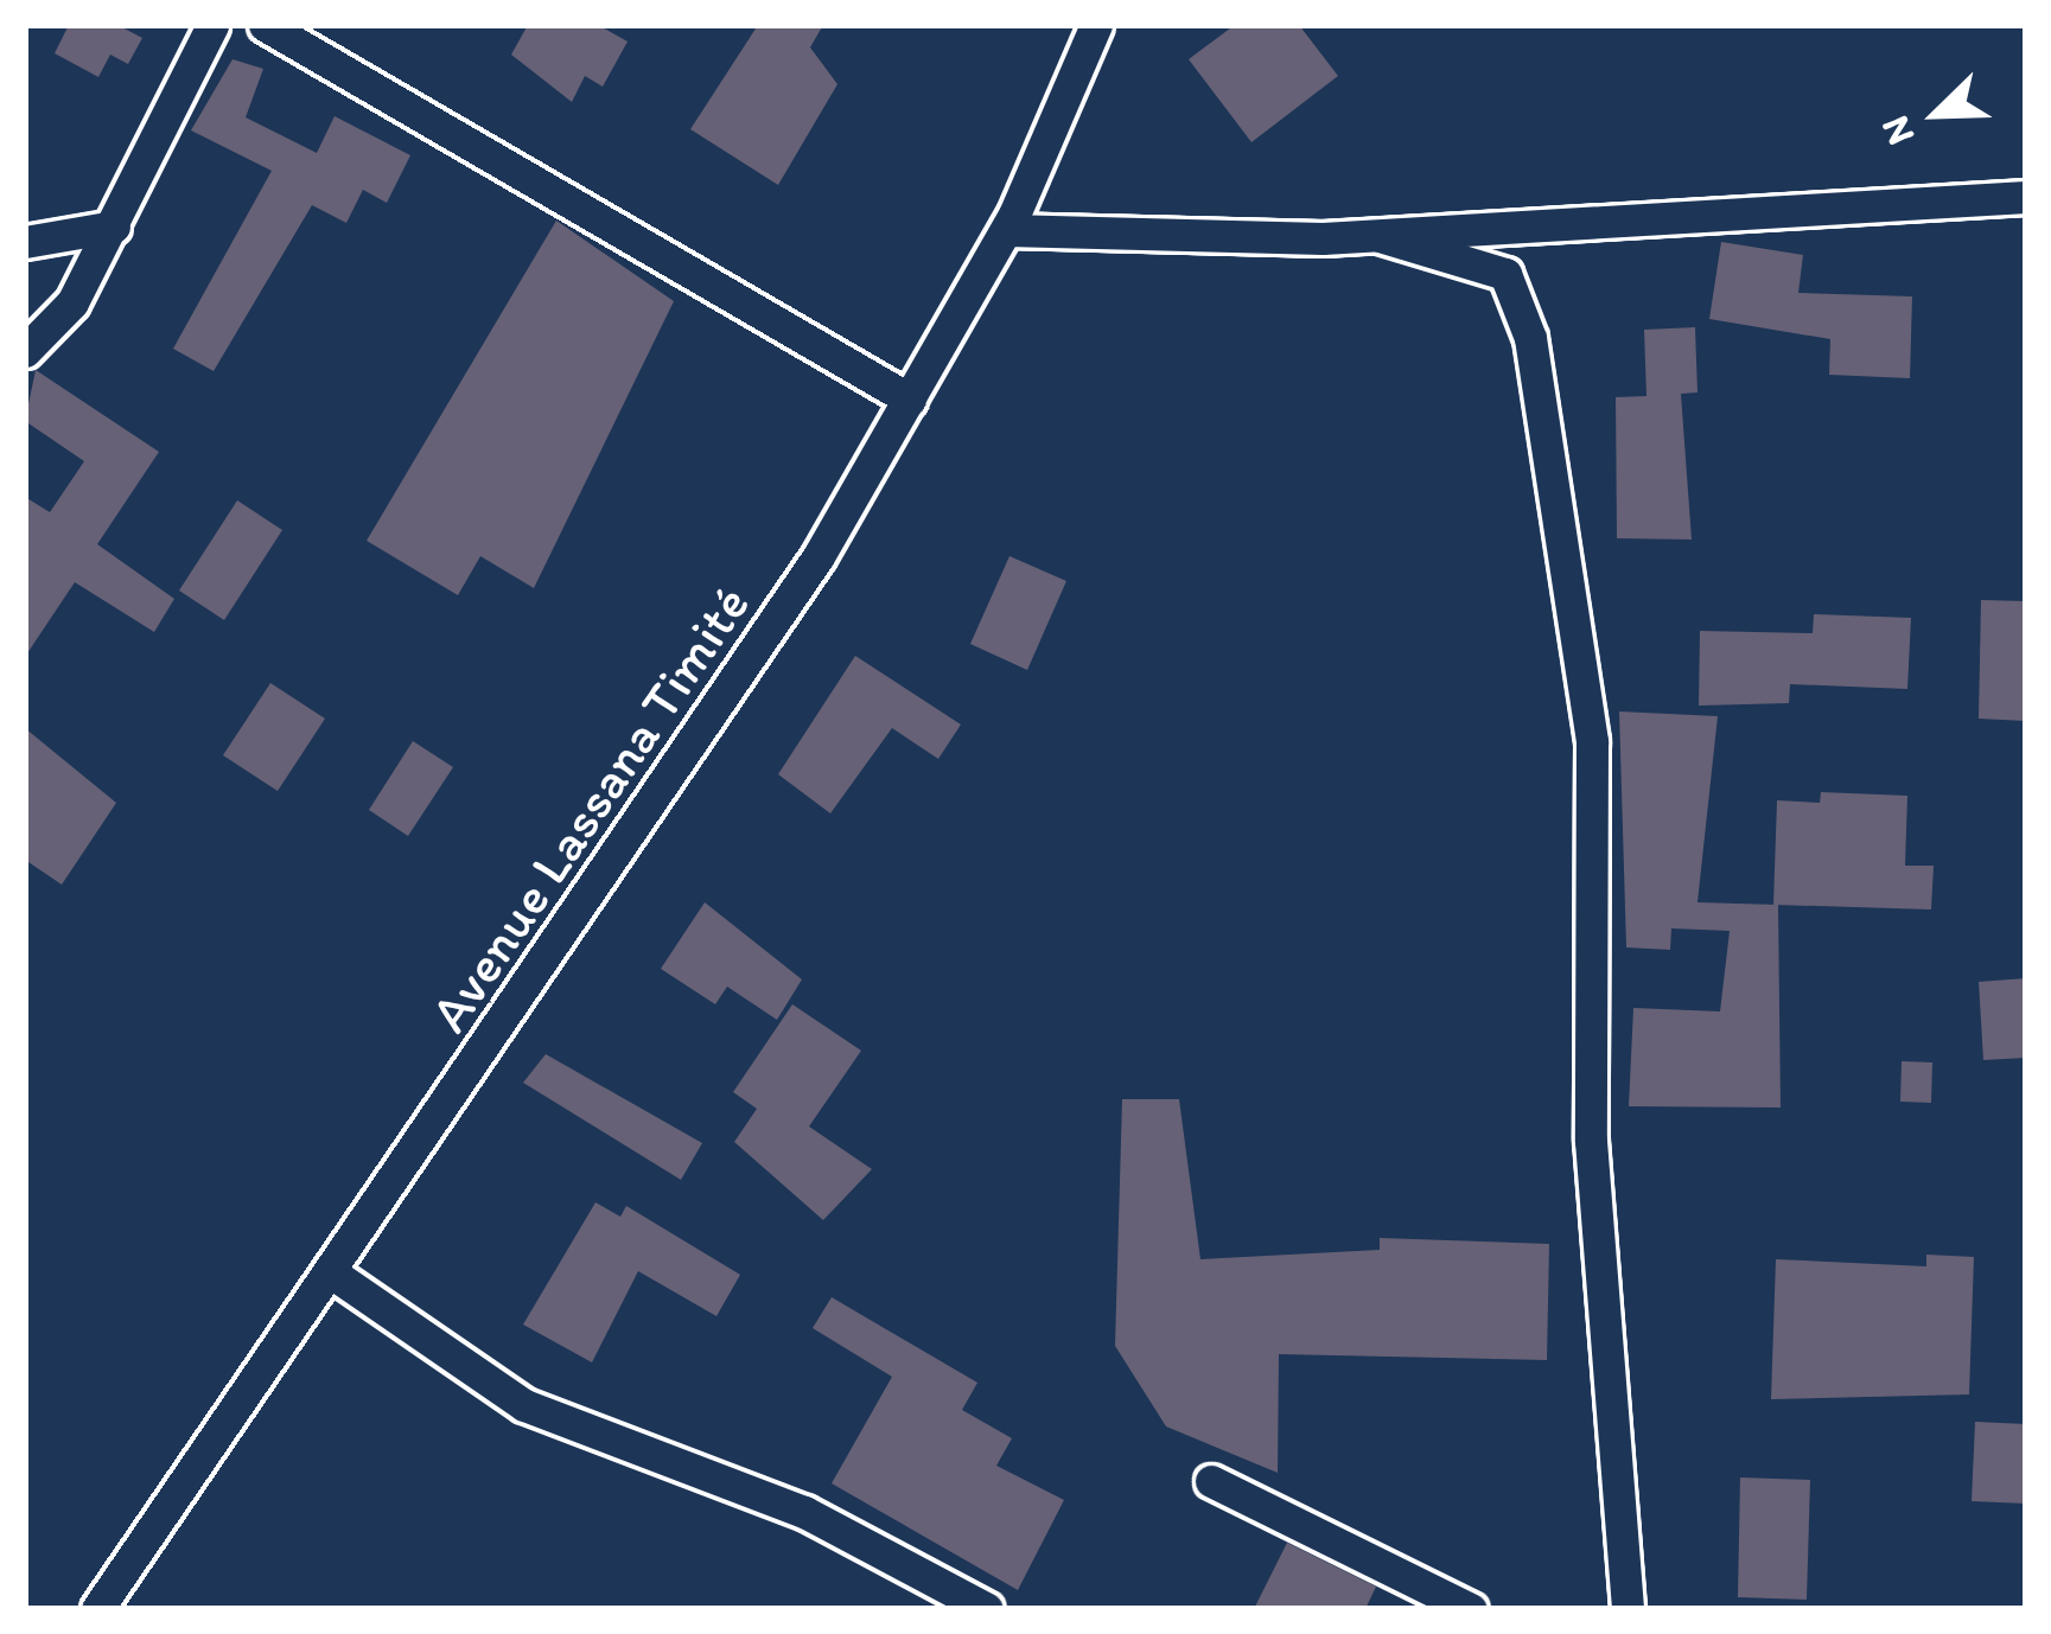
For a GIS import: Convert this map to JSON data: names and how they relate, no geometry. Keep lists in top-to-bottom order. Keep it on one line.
{"streets":{"street":["Avenue Lassana Timité"]},"north":"bottom left"}
